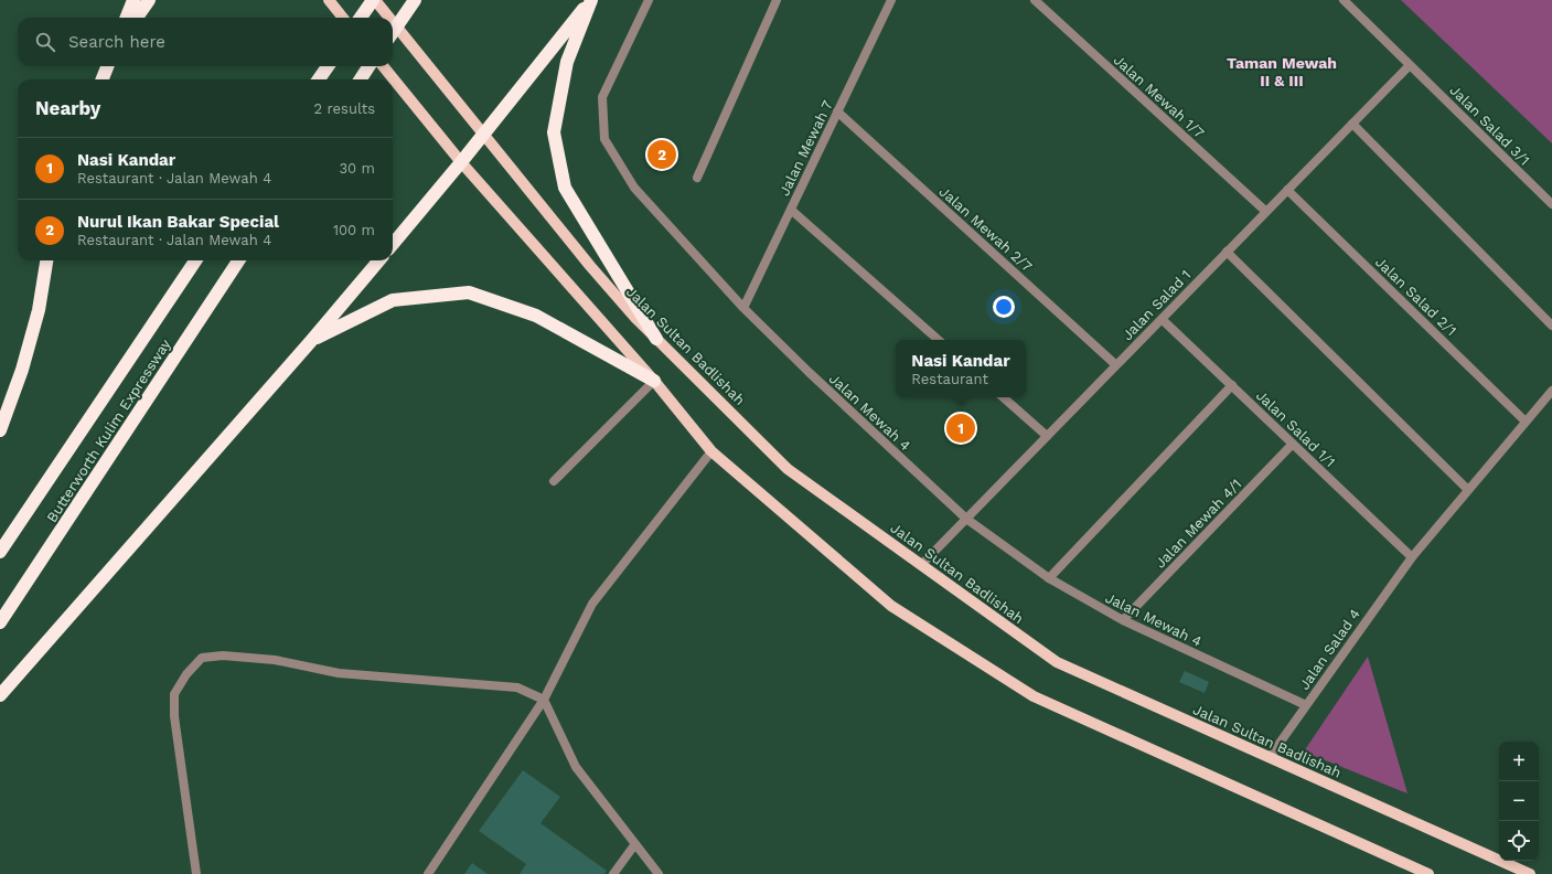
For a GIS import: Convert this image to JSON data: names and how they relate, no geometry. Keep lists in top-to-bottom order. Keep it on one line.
{"streets":{"highway":["Butterworth Kulim Expressway"],"main road":["Jalan Sultan Badlishah"],"street":["Jalan Mewah 1/7","Jalan Salad 3/1","Jalan Mewah 7","Jalan Mewah 2/7","Jalan Salad 2/1","Jalan Salad 1","Jalan Mewah 4","Jalan Salad 1/1","Jalan Mewah 4/1","Jalan Salad 4"]},"crossings":[["Jalan Mewah 1/7","Jalan Salad 1"],["Jalan Salad 3/1","Jalan Salad 1"],["Jalan Mewah 7","Jalan Mewah 2/7"],["Jalan Mewah 7","Jalan Mewah 4"],["Jalan Mewah 2/7","Jalan Salad 1"],["Jalan Salad 2/1","Jalan Salad 1"],["Jalan Salad 2/1","Jalan Salad 4"],["Jalan Salad 1","Jalan Sultan Badlishah"],["Jalan Salad 1","Jalan Mewah 4"],["Jalan Salad 1","Jalan Salad 1/1"],["Jalan Sultan Badlishah","Jalan Salad 4"],["Jalan Mewah 4","Jalan Mewah 4/1"],["Jalan Mewah 4","Jalan Salad 4"],["Jalan Salad 1/1","Jalan Mewah 4/1"],["Jalan Salad 1/1","Jalan Salad 4"]],"districts":["Taman Mewah II & III"],"page":{"search":"Search here","heading":["Nearby","2 results"],"list":[{"mark":"1","name":"Nasi Kandar","note":"Restaurant · Jalan Mewah 4","value":"30 m"},{"mark":"2","name":"Nurul Ikan Bakar Special","note":"Restaurant · Jalan Mewah 4","value":"100 m"}],"pins":["2","1"],"popup":["Nasi Kandar","Restaurant"],"map_buttons":["+","−"]}}
